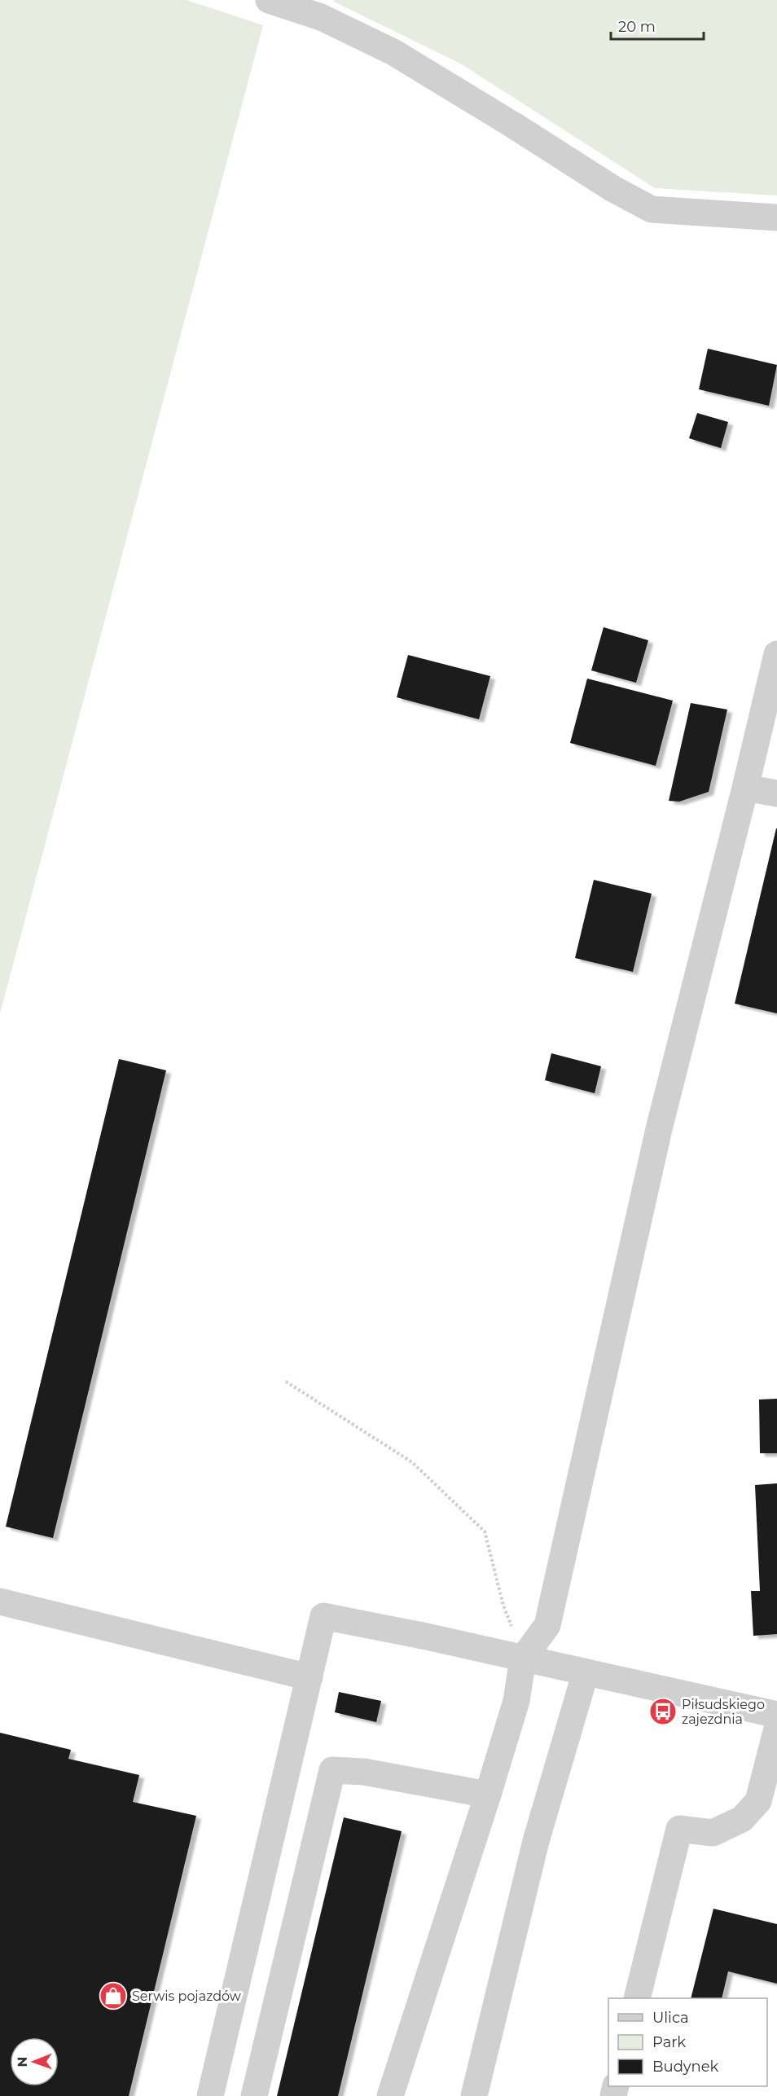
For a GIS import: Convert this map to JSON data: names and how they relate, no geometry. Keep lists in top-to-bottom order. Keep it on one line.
{"places":{"bus stop":["Piłsudskiego zajezdnia"],"shop":["Serwis pojazdów"]},"legend":["Ulica","Park","Budynek"],"scale_bar":"20 m","north":"left"}
